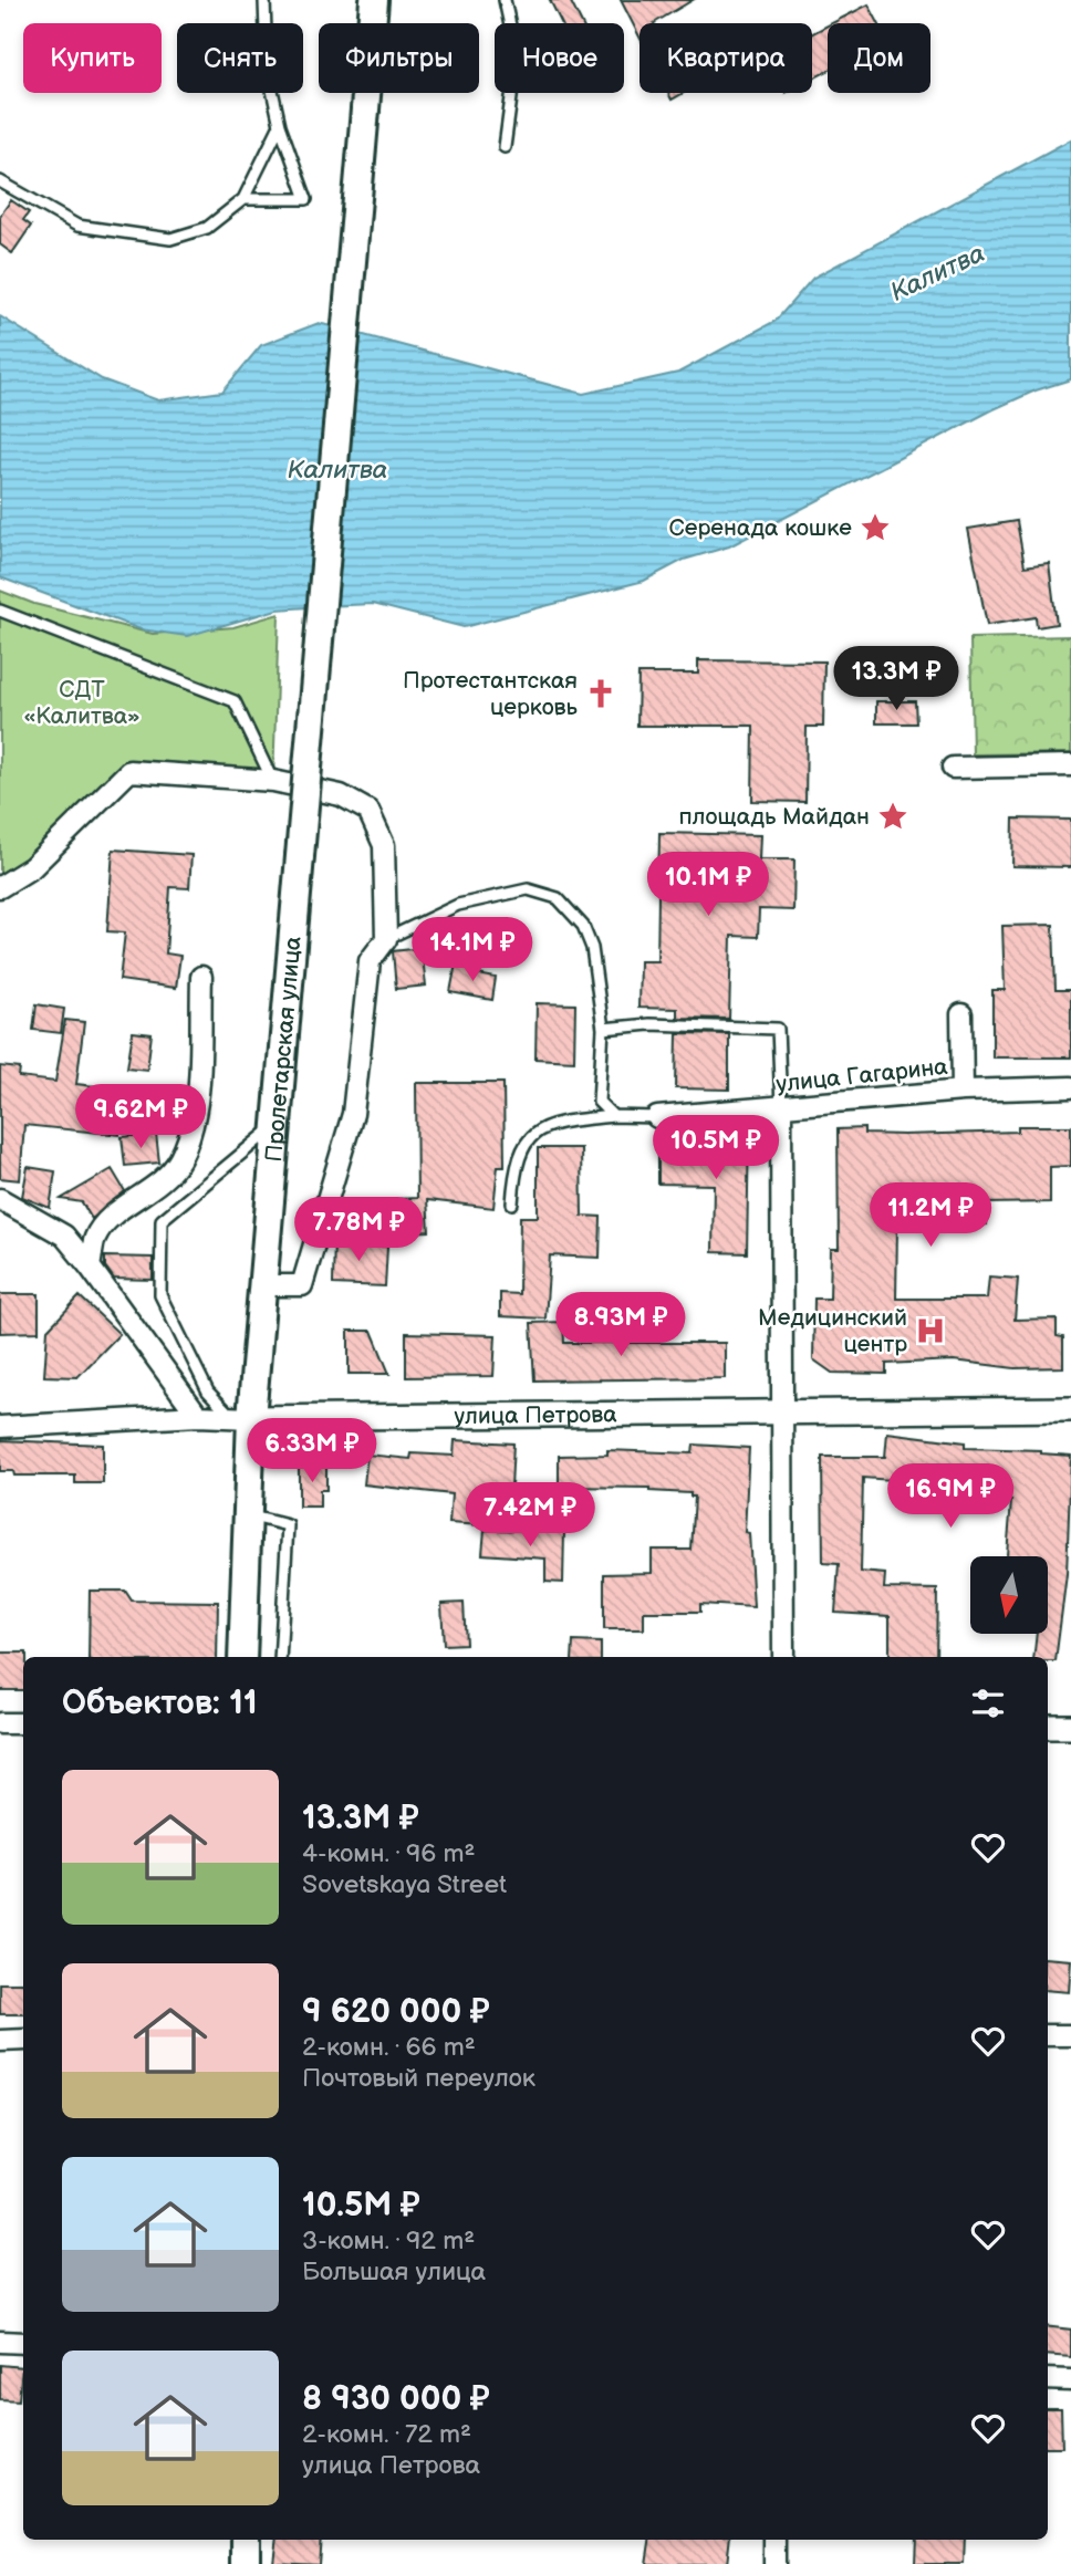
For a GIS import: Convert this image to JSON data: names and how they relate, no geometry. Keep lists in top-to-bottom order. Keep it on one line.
{"streets":{"main road":["Пролетарская улица"],"street":["улица Гагарина","улица Петрова"]},"crossings":[["Пролетарская улица","улица Петрова"]],"water":["Калитва"],"parks":["СДТ «Калитва»"],"places":{"place":["Серенада кошке","площадь Майдан"],"church":["Протестантская церковь"],"hospital":["Медицинский центр"]},"north":"bottom","page":{"chip":["Купить","Снять","Фильтры","Новое","Квартира","Дом"],"price":["13.3M ₽","10.1M ₽","14.1M ₽","9.62M ₽","10.5M ₽","11.2M ₽","7.78M ₽","8.93M ₽","6.33M ₽","16.9M ₽","7.42M ₽"],"heading":"Объектов: 11","list":[{"name":"13.3M ₽","note":"4-комн. · 96 m² · Sovetskaya Street"},{"name":"9 620 000 ₽","note":"2-комн. · 66 m² · Почтовый переулок"},{"name":"10.5M ₽","note":"3-комн. · 92 m² · Большая улица"},{"name":"8 930 000 ₽","note":"2-комн. · 72 m² · улица Петрова"}]}}
